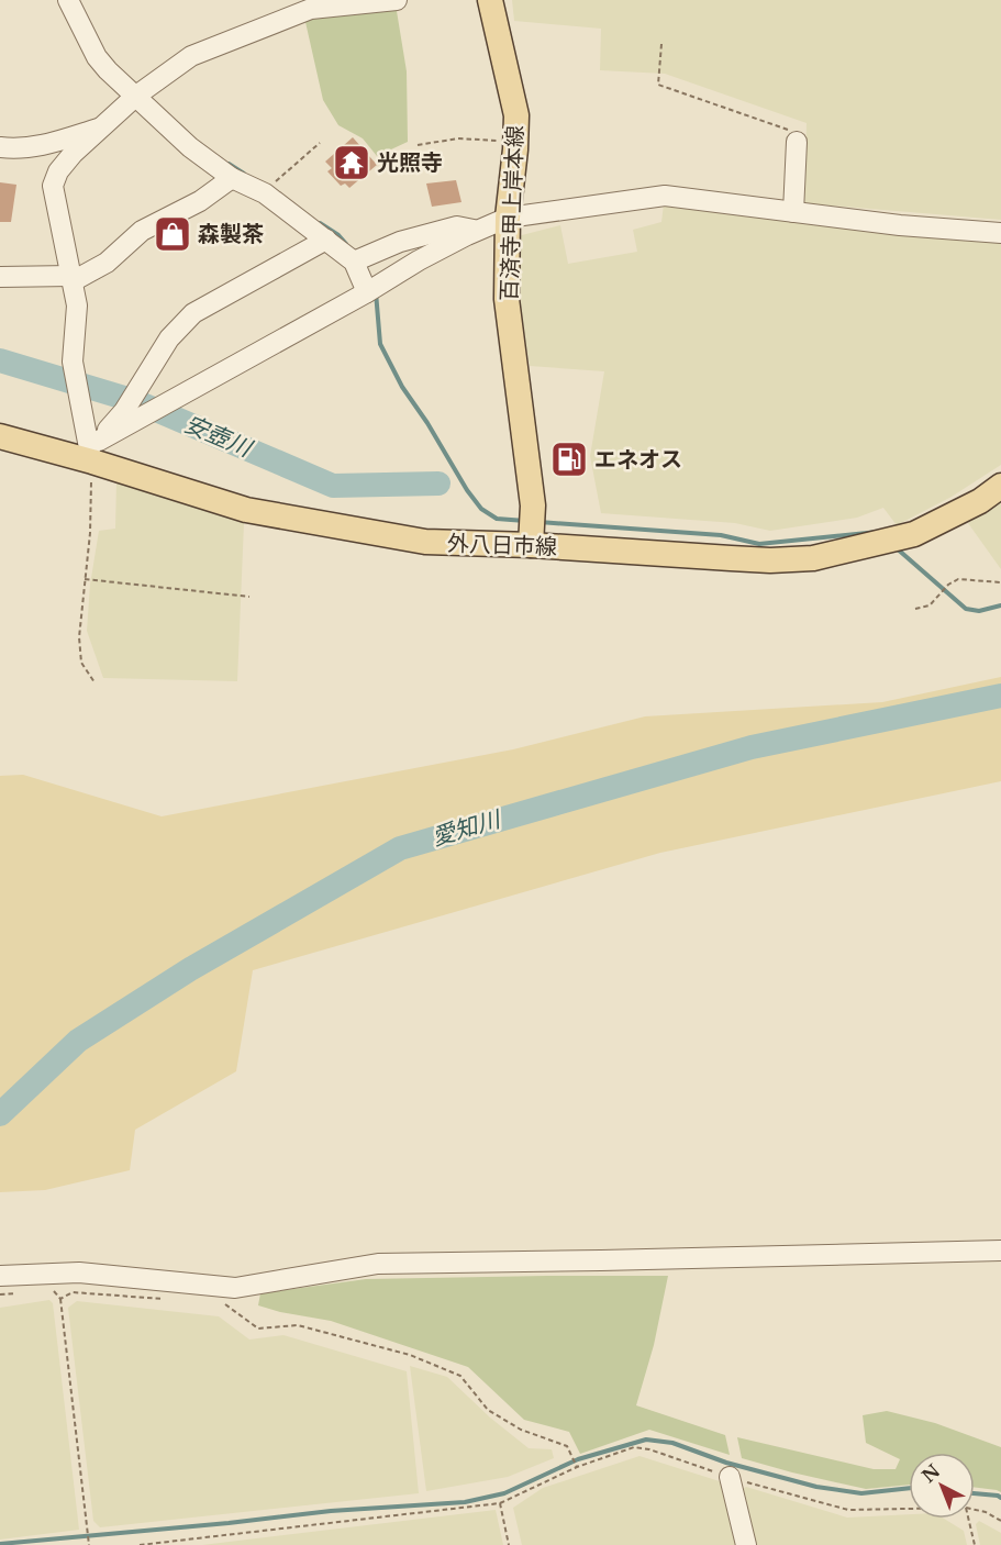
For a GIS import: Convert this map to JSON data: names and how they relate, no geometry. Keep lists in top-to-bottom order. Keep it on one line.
{"streets":{"main road":["百済寺甲上岸本線","外八日市線"]},"crossings":[["百済寺甲上岸本線","外八日市線"]],"water":["安壺川","愛知川"],"places":{"temple":["光照寺"],"shop":["森製茶"],"fuel station":["エネオス"]},"north":"top left"}
